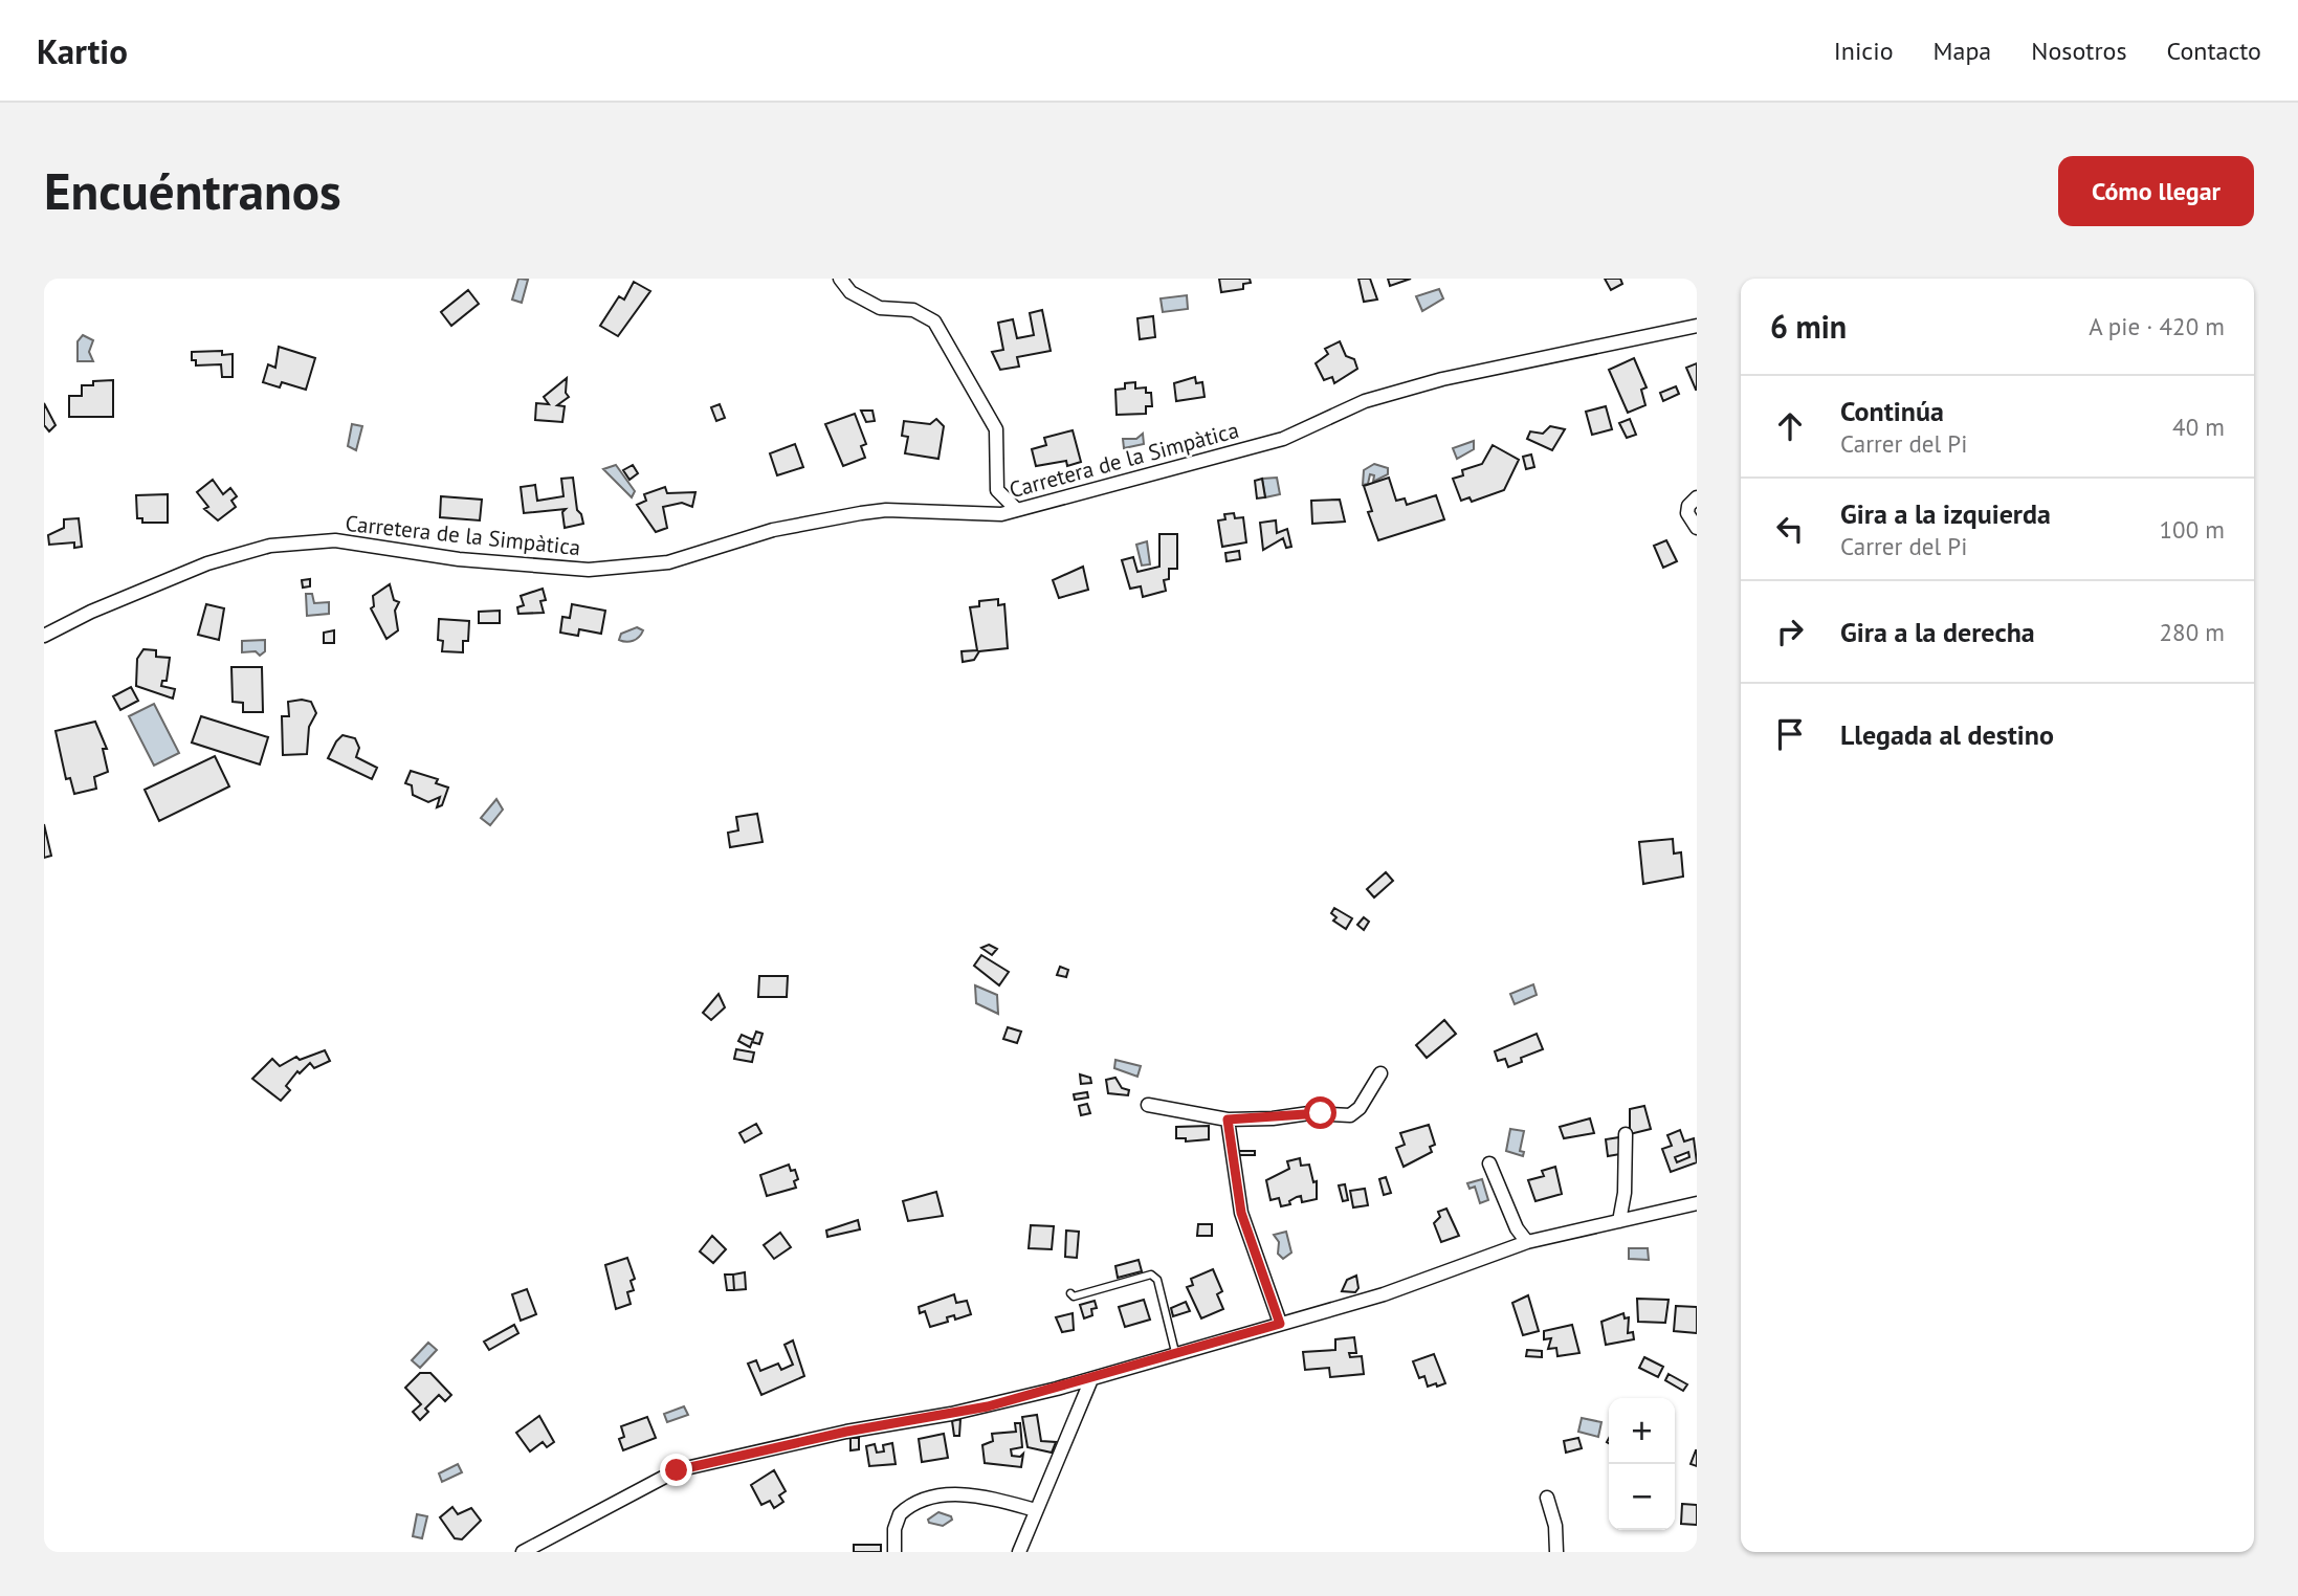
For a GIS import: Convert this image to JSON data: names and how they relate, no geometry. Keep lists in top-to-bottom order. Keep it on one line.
{"streets":{"street":["Carretera de la Simpàtica"]},"page":{"header":"Kartio","nav":["Inicio","Mapa","Nosotros","Contacto"],"buttons":"Cómo llegar","title":"Encuéntranos","heading":["6 min","A pie · 420 m"],"list":[["Continúa","Carrer del Pi","40 m"],["Gira a la izquierda","Carrer del Pi","100 m"],["Gira a la derecha","280 m"],"Llegada al destino"],"map_buttons":["+","−"]}}
